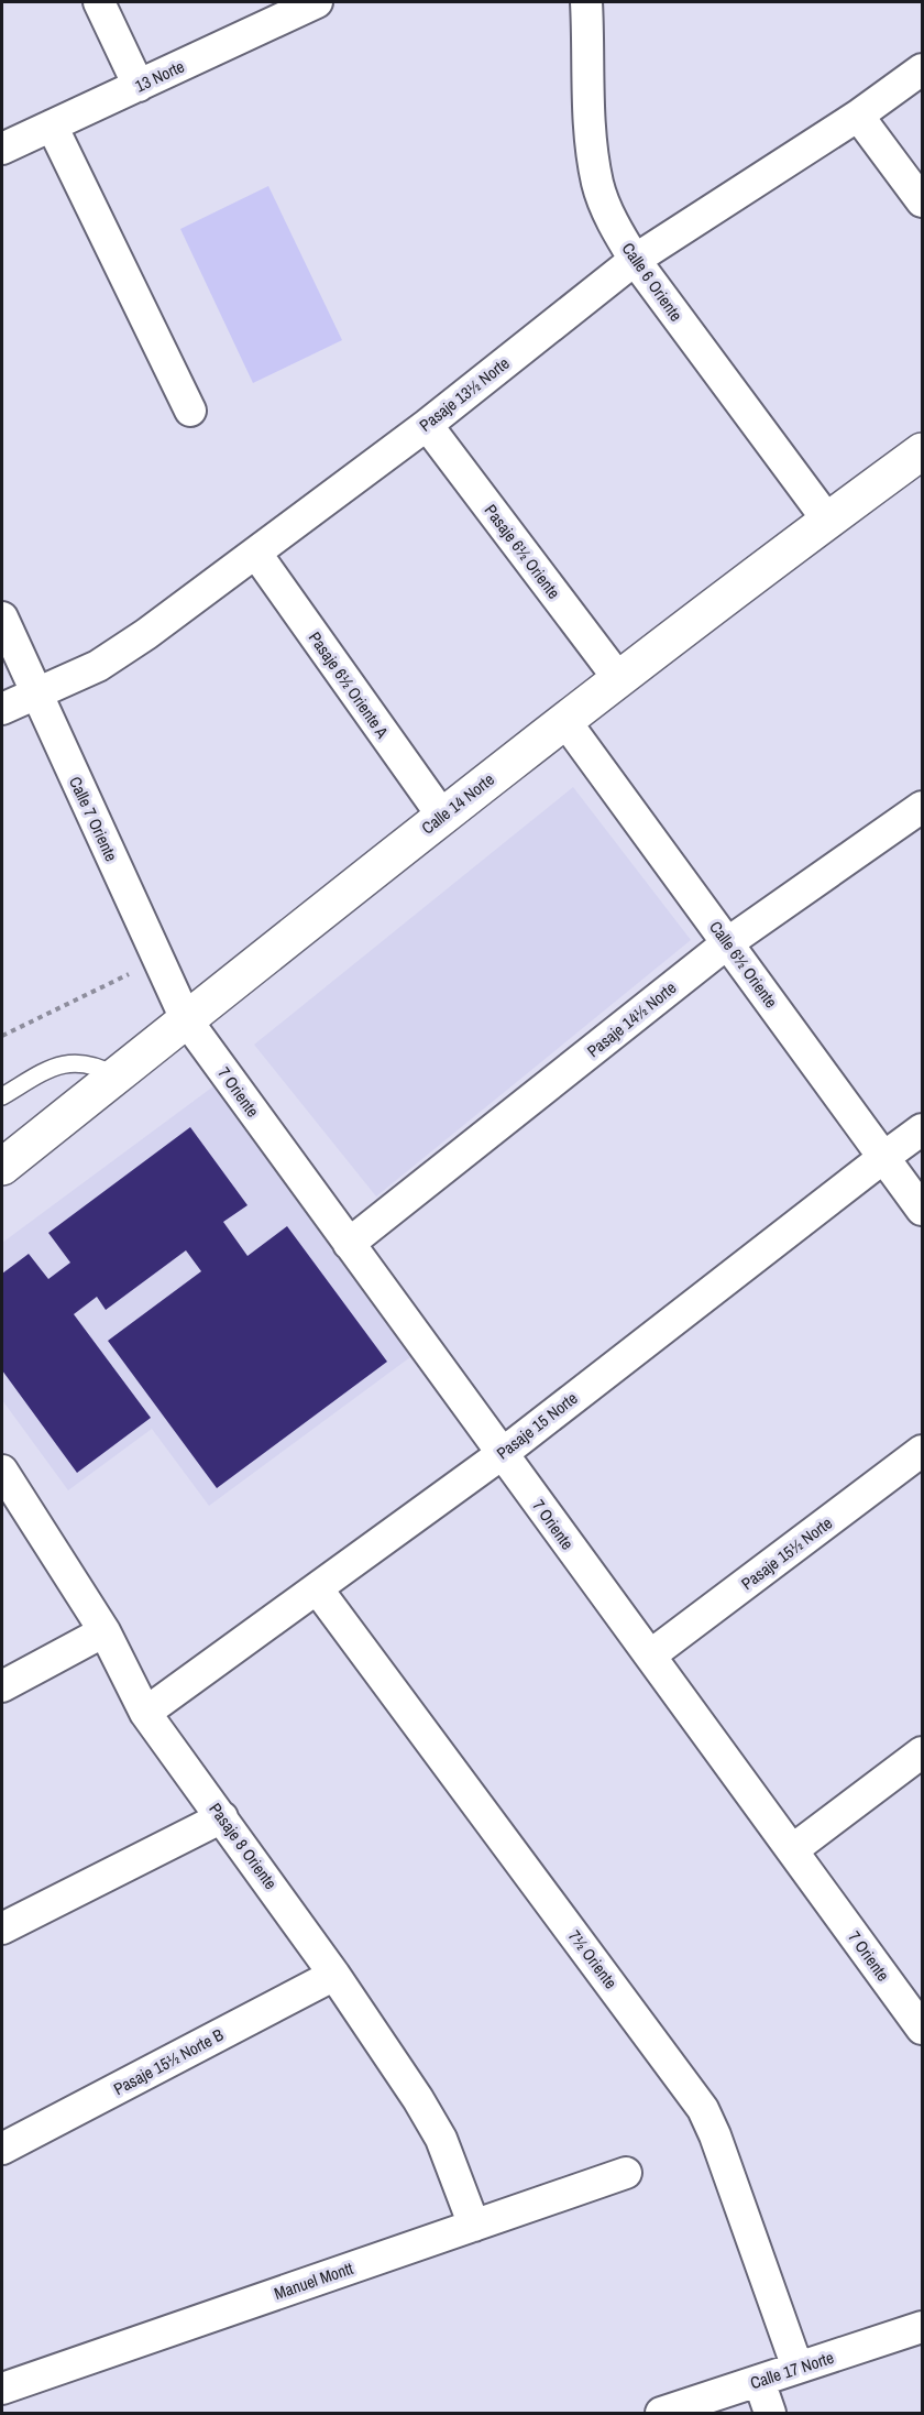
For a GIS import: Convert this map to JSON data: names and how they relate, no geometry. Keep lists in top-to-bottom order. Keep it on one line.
{"streets":{"street":["13 Norte","Calle 6 Oriente","Pasaje 13½ Norte","Pasaje 6½ Oriente","Pasaje 6½ Oriente A","Calle 14 Norte","Calle 7 Oriente","Calle 6½ Oriente","Pasaje 14½ Norte","7 Oriente","Pasaje 15 Norte","Pasaje 15½ Norte","Pasaje 8 Oriente","7½ Oriente","Pasaje 15½ Norte B","Manuel Montt","Calle 17 Norte"]},"crossings":[["Calle 6 Oriente","Pasaje 13½ Norte"],["Calle 6 Oriente","Calle 14 Norte"],["Pasaje 13½ Norte","Pasaje 6½ Oriente"],["Pasaje 13½ Norte","Pasaje 6½ Oriente A"],["Pasaje 13½ Norte","Calle 7 Oriente"],["Pasaje 6½ Oriente","Calle 14 Norte"],["Pasaje 6½ Oriente A","Calle 14 Norte"],["Calle 14 Norte","Calle 7 Oriente"],["Calle 14 Norte","Calle 6½ Oriente"],["Calle 14 Norte","7 Oriente"],["Calle 7 Oriente","7 Oriente"],["Calle 6½ Oriente","Pasaje 14½ Norte"],["Calle 6½ Oriente","Pasaje 15 Norte"],["Pasaje 14½ Norte","7 Oriente"],["7 Oriente","Pasaje 15 Norte"],["7 Oriente","Pasaje 15½ Norte"],["Pasaje 15 Norte","Pasaje 8 Oriente"],["Pasaje 15 Norte","7½ Oriente"],["Pasaje 8 Oriente","Pasaje 15½ Norte B"],["Pasaje 8 Oriente","Manuel Montt"],["7½ Oriente","Calle 17 Norte"]]}
